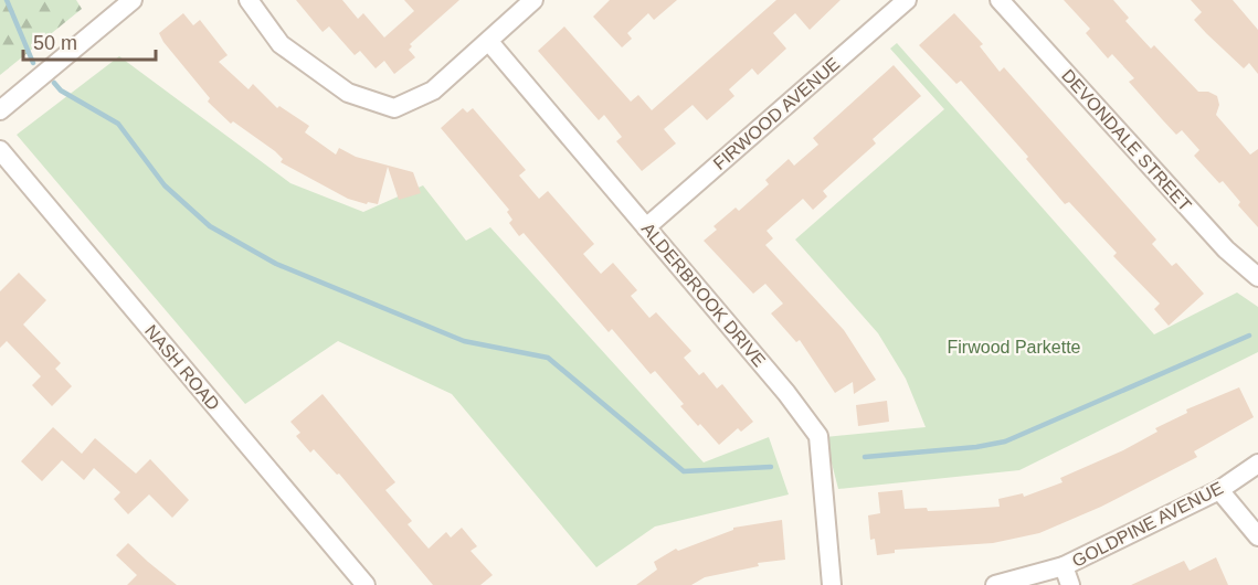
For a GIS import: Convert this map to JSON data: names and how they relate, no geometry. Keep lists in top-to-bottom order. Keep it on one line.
{"streets":{"street":["FIRWOOD AVENUE","DEVONDALE STREET","ALDERBROOK DRIVE","NASH ROAD","GOLDPINE AVENUE"]},"crossings":[["FIRWOOD AVENUE","ALDERBROOK DRIVE"]],"parks":["Firwood Parkette"],"scale_bar":"50 m"}
